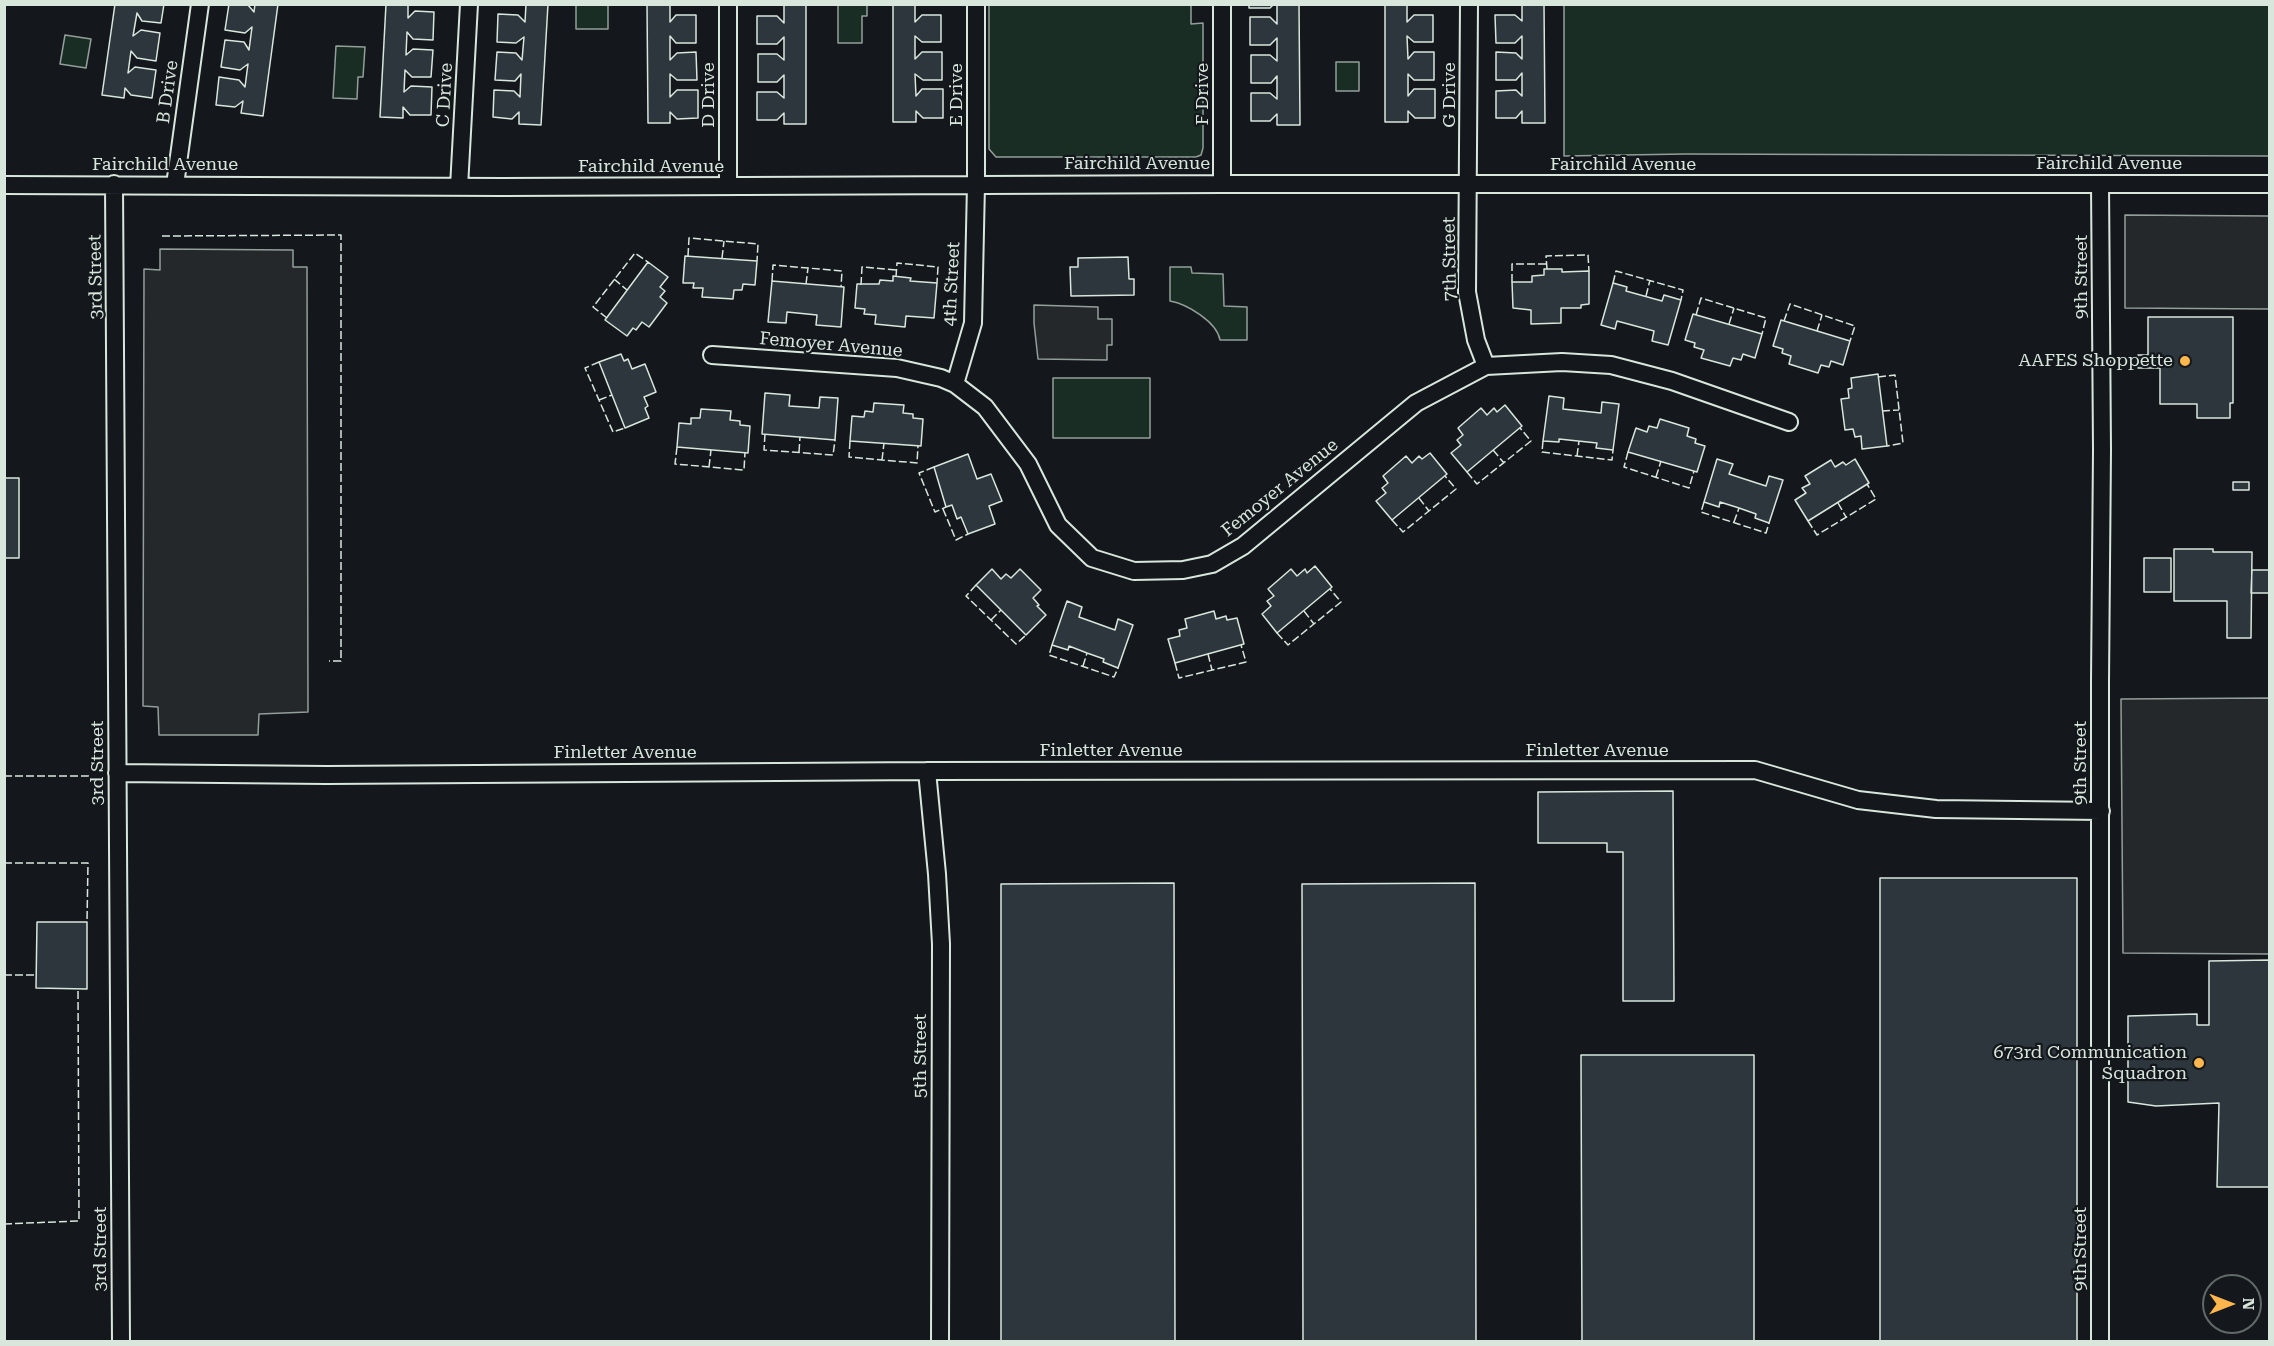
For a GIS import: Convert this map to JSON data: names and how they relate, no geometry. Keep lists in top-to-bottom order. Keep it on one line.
{"streets":{"street":["B Drive","F Drive","C Drive","D Drive","E Drive","G Drive","Fairchild Avenue","7th Street","3rd Street","9th Street","4th Street","Femoyer Avenue","Finletter Avenue","5th Street"]},"crossings":[["B Drive","Fairchild Avenue"],["F Drive","Fairchild Avenue"],["C Drive","Fairchild Avenue"],["D Drive","Fairchild Avenue"],["E Drive","Fairchild Avenue"],["E Drive","4th Street"],["G Drive","Fairchild Avenue"],["G Drive","7th Street"],["Fairchild Avenue","7th Street"],["Fairchild Avenue","3rd Street"],["Fairchild Avenue","9th Street"],["Fairchild Avenue","4th Street"],["7th Street","Femoyer Avenue"],["3rd Street","Finletter Avenue"],["9th Street","Finletter Avenue"],["4th Street","Femoyer Avenue"],["Finletter Avenue","5th Street"]],"places":["AAFES Shoppette","673rd Communication Squadron"],"north":"right"}
